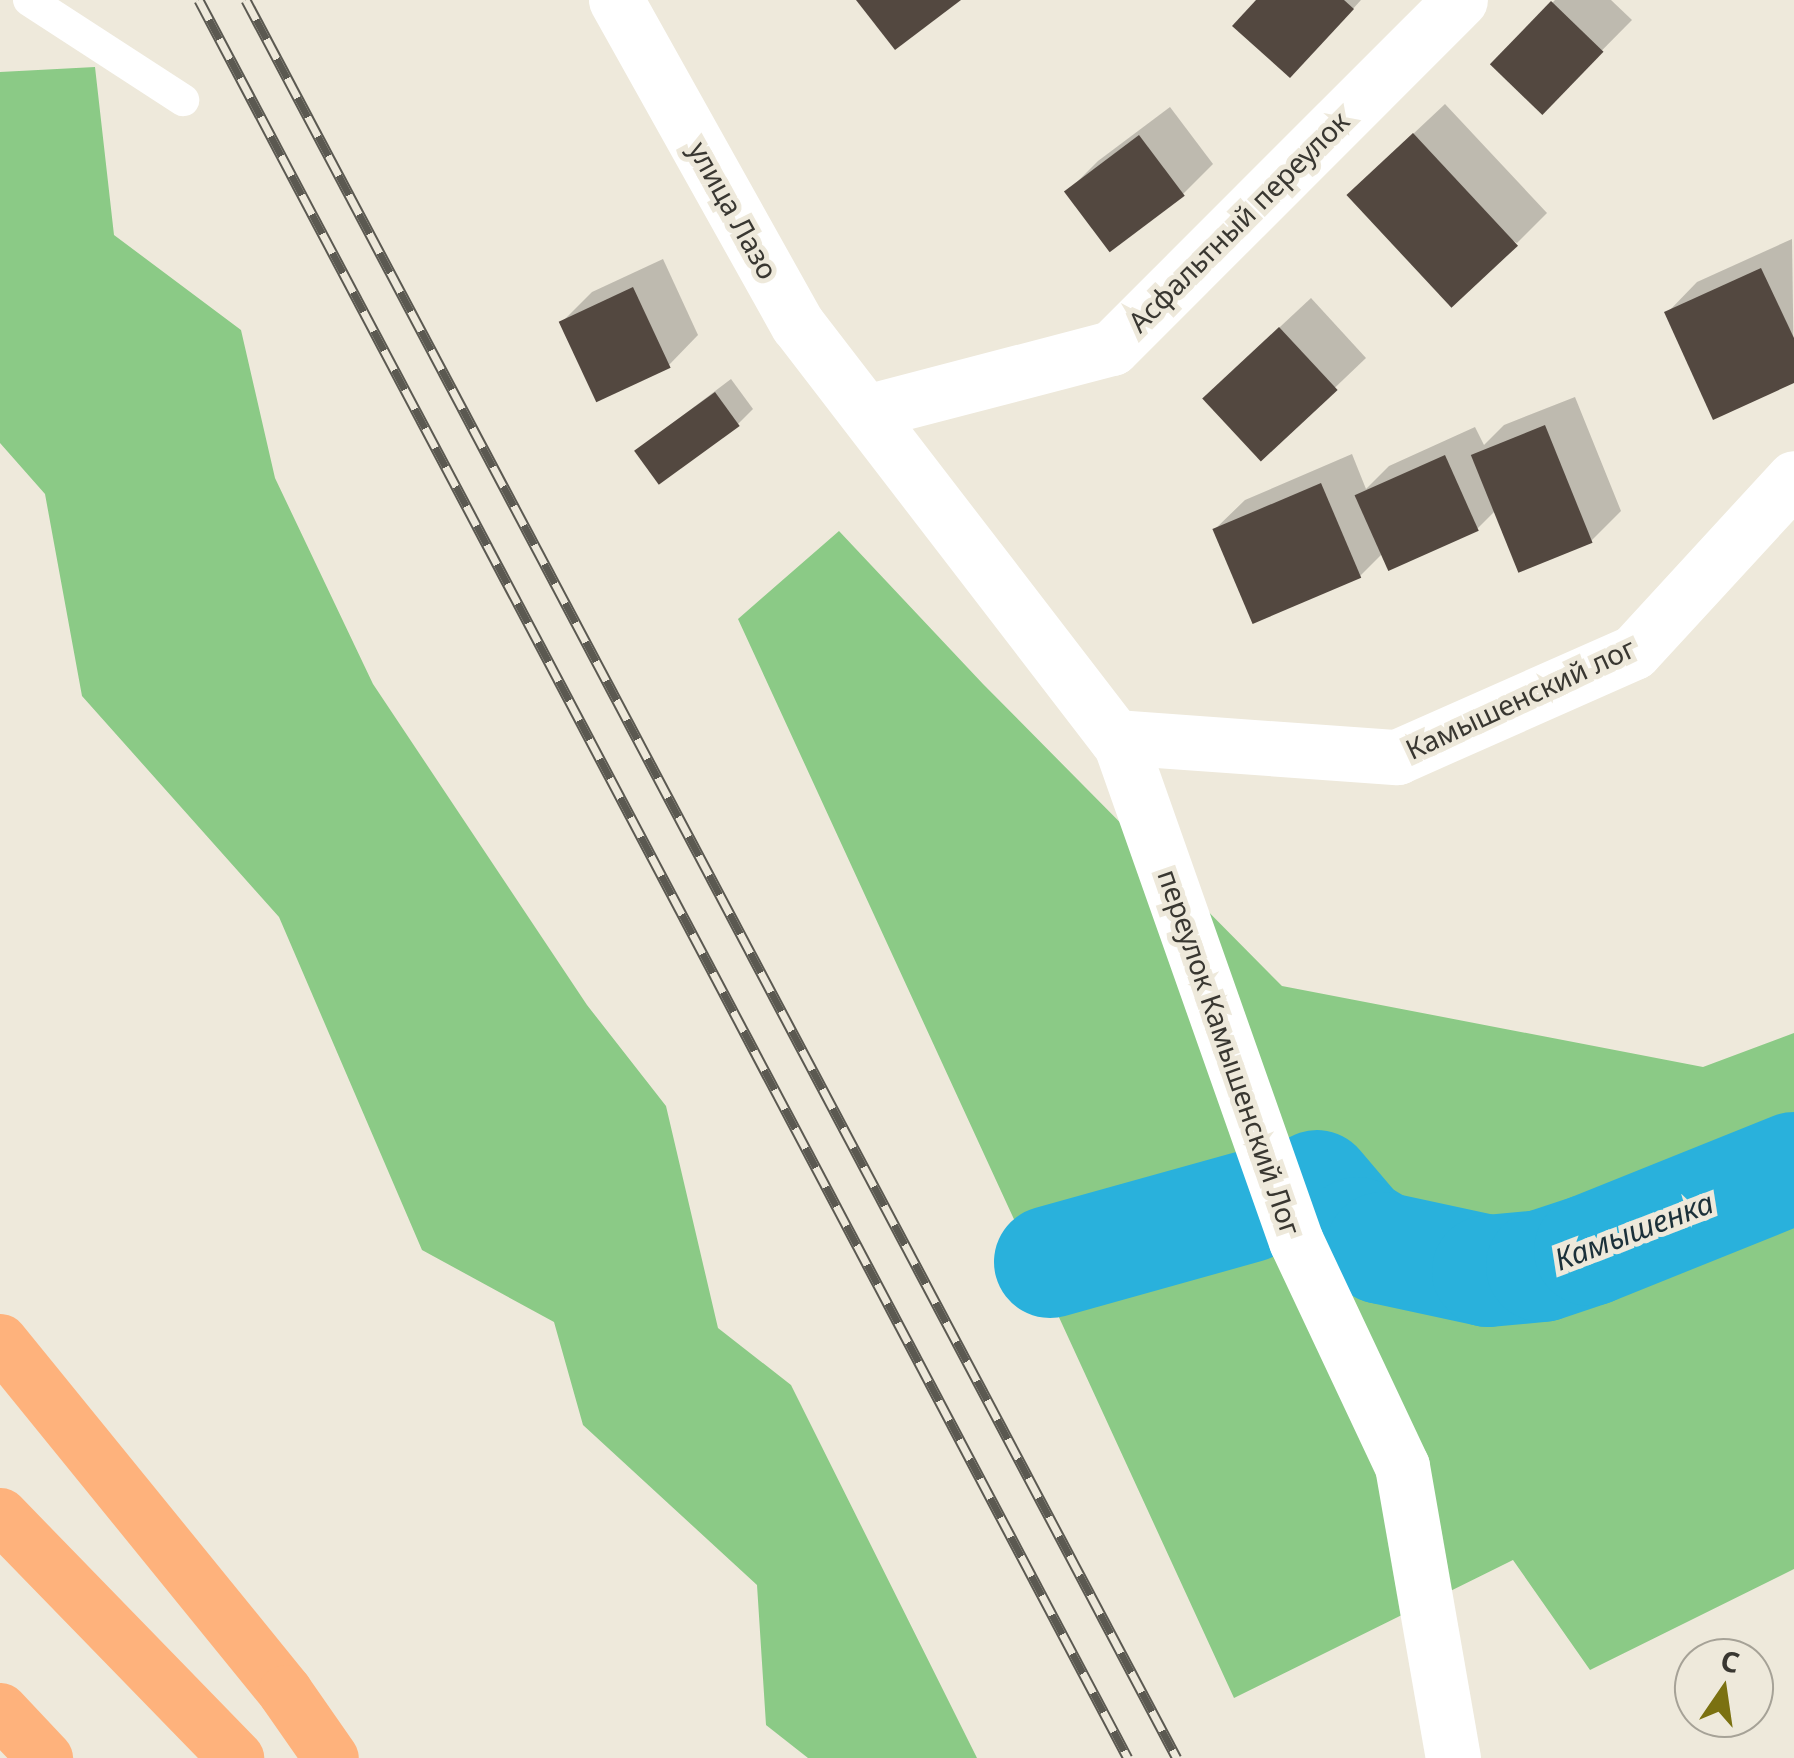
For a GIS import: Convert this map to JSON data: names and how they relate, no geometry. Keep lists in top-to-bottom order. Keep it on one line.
{"streets":{"street":["улица Лазо","Асфальтный переулок","Камышенский лог","переулок Камышенский Лог"]},"crossings":[["улица Лазо","Асфальтный переулок"],["улица Лазо","переулок Камышенский Лог"],["Асфальтный переулок","переулок Камышенский Лог"],["Камышенский лог","переулок Камышенский Лог"]],"water":["Камышенка"],"north":"top"}
